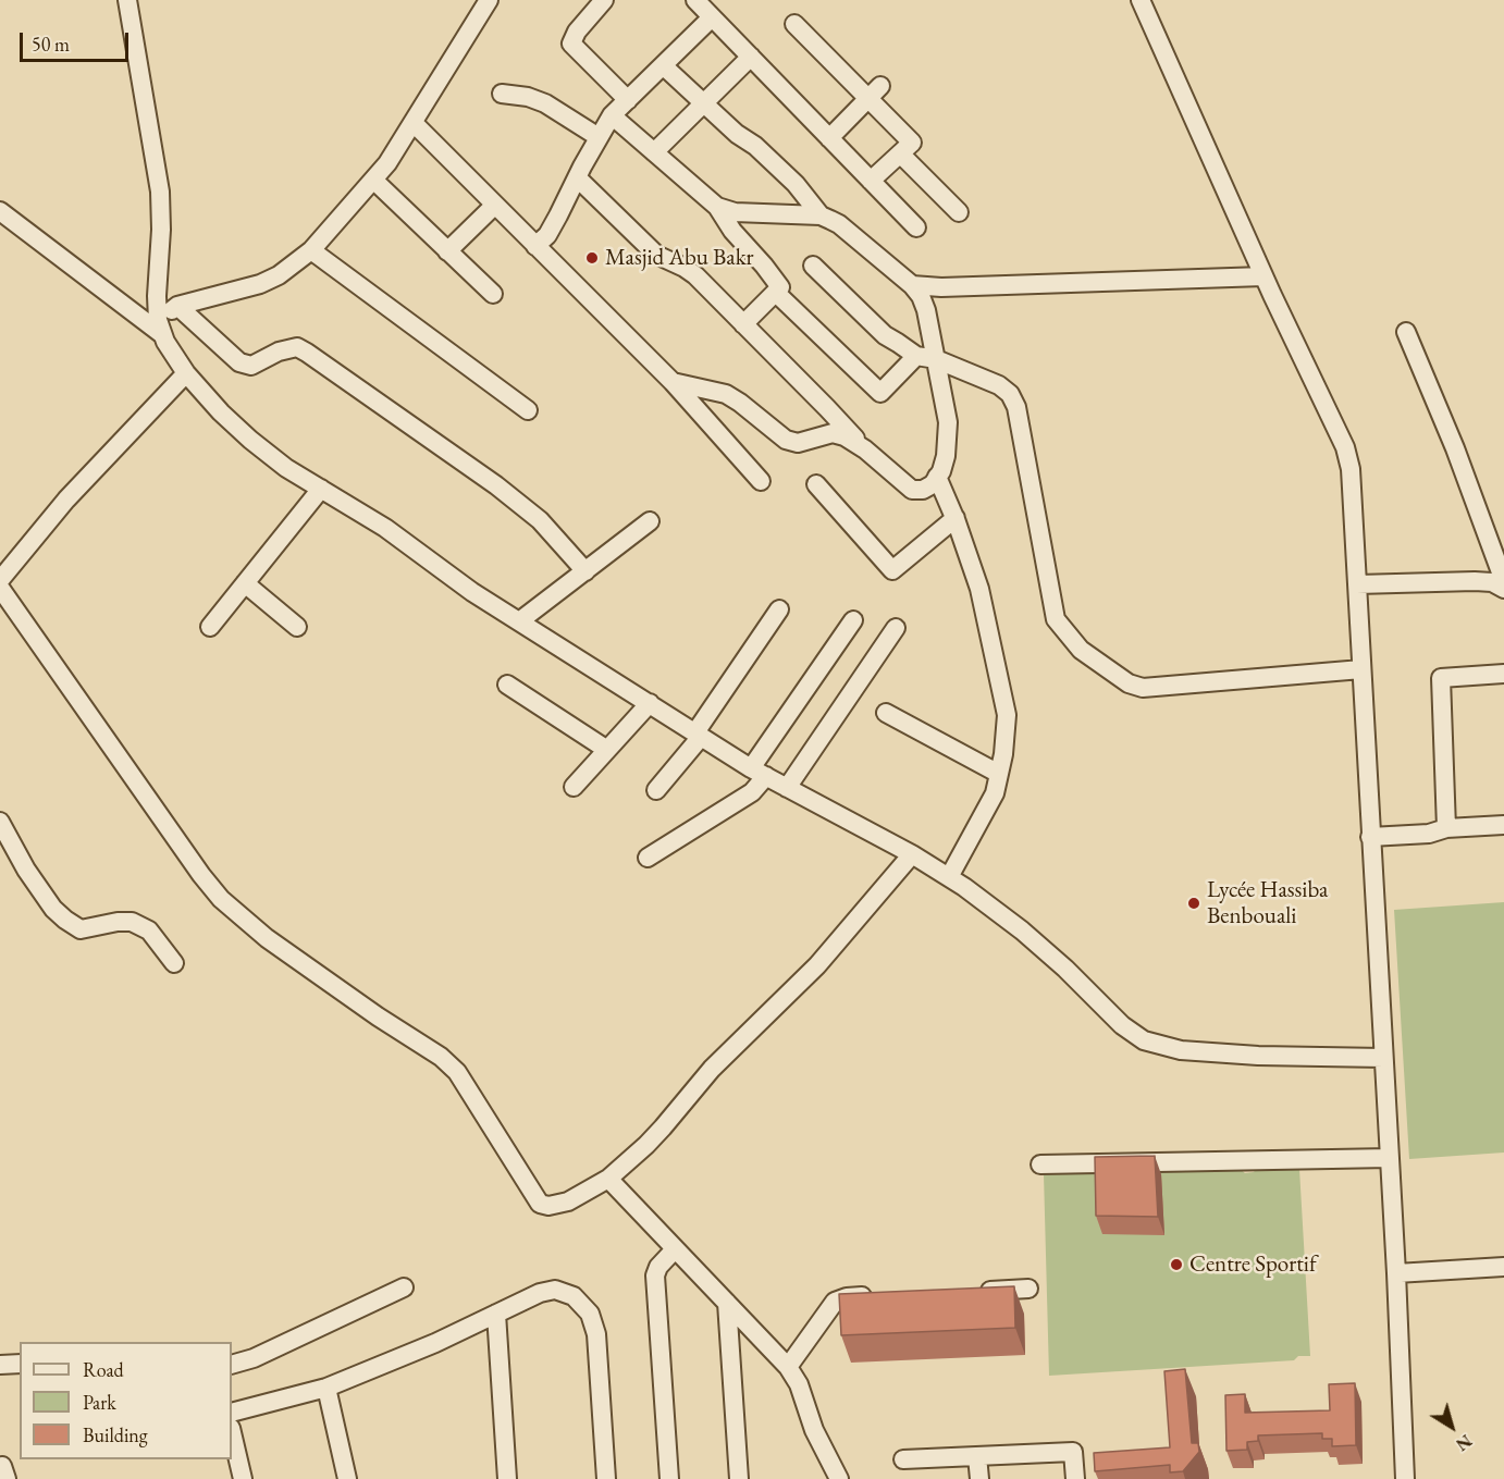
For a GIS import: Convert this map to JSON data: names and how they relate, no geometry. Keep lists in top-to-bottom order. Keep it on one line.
{"places":["Masjid Abu Bakr","Lycée Hassiba Benbouali","Centre Sportif"],"legend":["Road","Park","Building"],"scale_bar":"50 m","north":"bottom right"}
